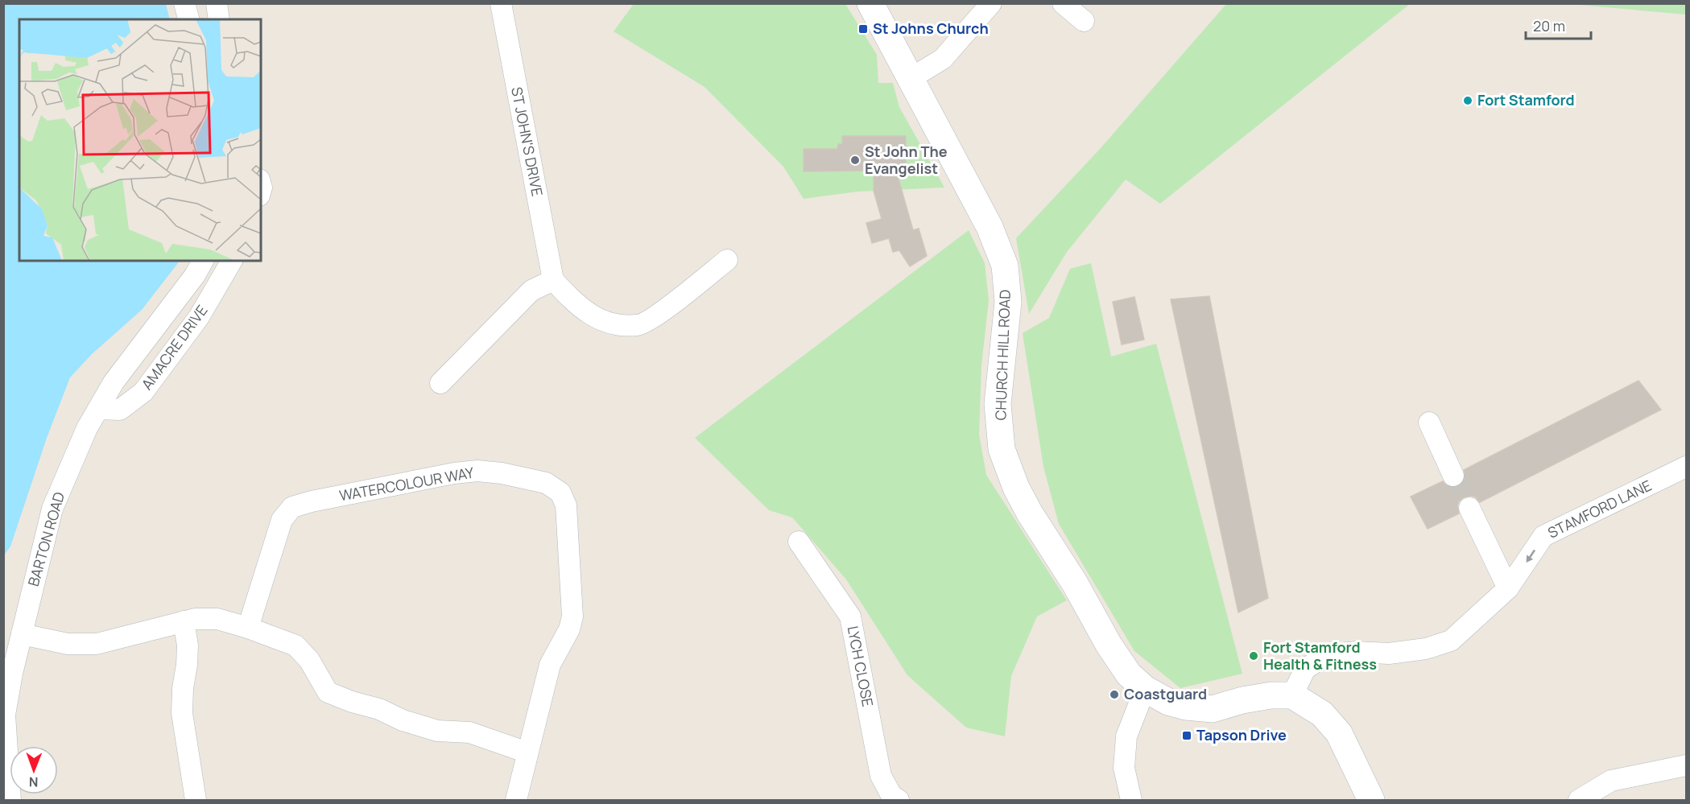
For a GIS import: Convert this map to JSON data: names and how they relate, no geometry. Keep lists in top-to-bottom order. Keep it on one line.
{"streets":{"street":["ST JOHN'S DRIVE","AMACRE DRIVE","CHURCH HILL ROAD","WATERCOLOUR WAY","STAMFORD LANE","BARTON ROAD","LYCH CLOSE"]},"crossings":[["AMACRE DRIVE","BARTON ROAD"],["CHURCH HILL ROAD","STAMFORD LANE"]],"one_way":["STAMFORD LANE"],"places":{"transit":["St Johns Church","Tapson Drive"],"other":["Fort Stamford","St John The Evangelist","Fort Stamford Health & Fitness","Coastguard"]},"scale_bar":"20 m","north":"bottom"}
